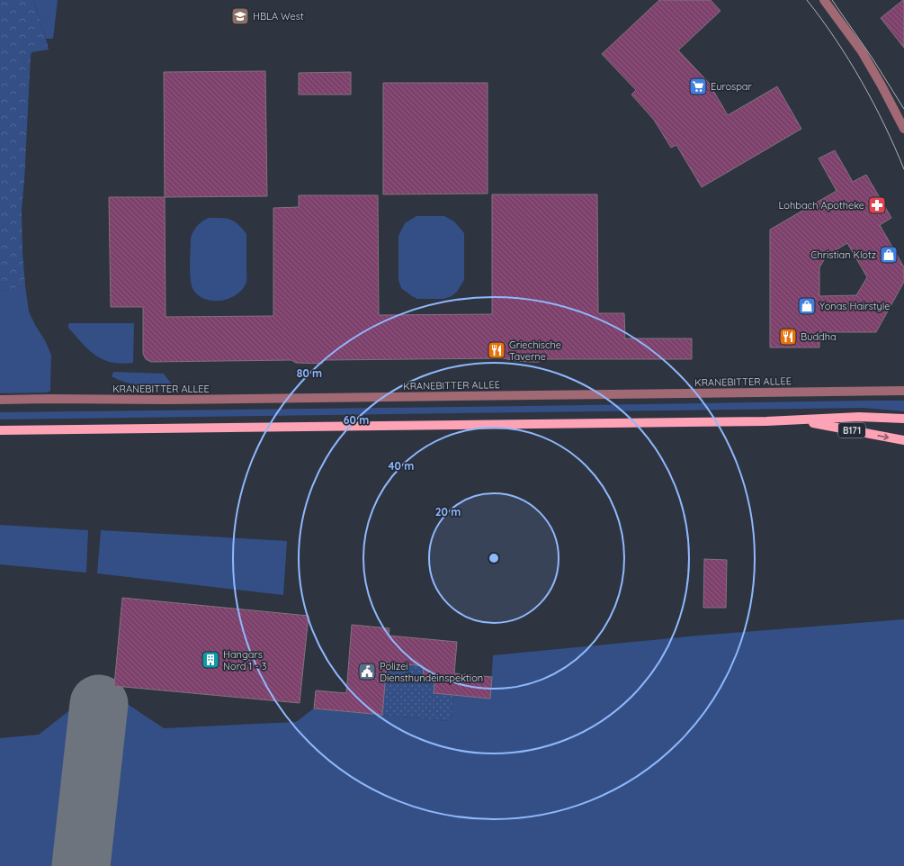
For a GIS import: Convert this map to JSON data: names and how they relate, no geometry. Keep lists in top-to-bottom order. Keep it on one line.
{"streets":{"main road":["B171"],"street":["KRANEBITTER ALLEE"]},"places":{"school or university":["HBLA West"],"supermarket":["Eurospar"],"pharmacy":["Lohbach Apotheke"],"shop":["Christian Klotz","Yonas Hairstyle"],"restaurant":["Buddha","Griechische Taverne"],"building":["Hangars Nord 1 - 3"],"public building":["Polizei Diensthundeinspektion"]},"rings":["80 m","60 m","40 m","20 m"]}
